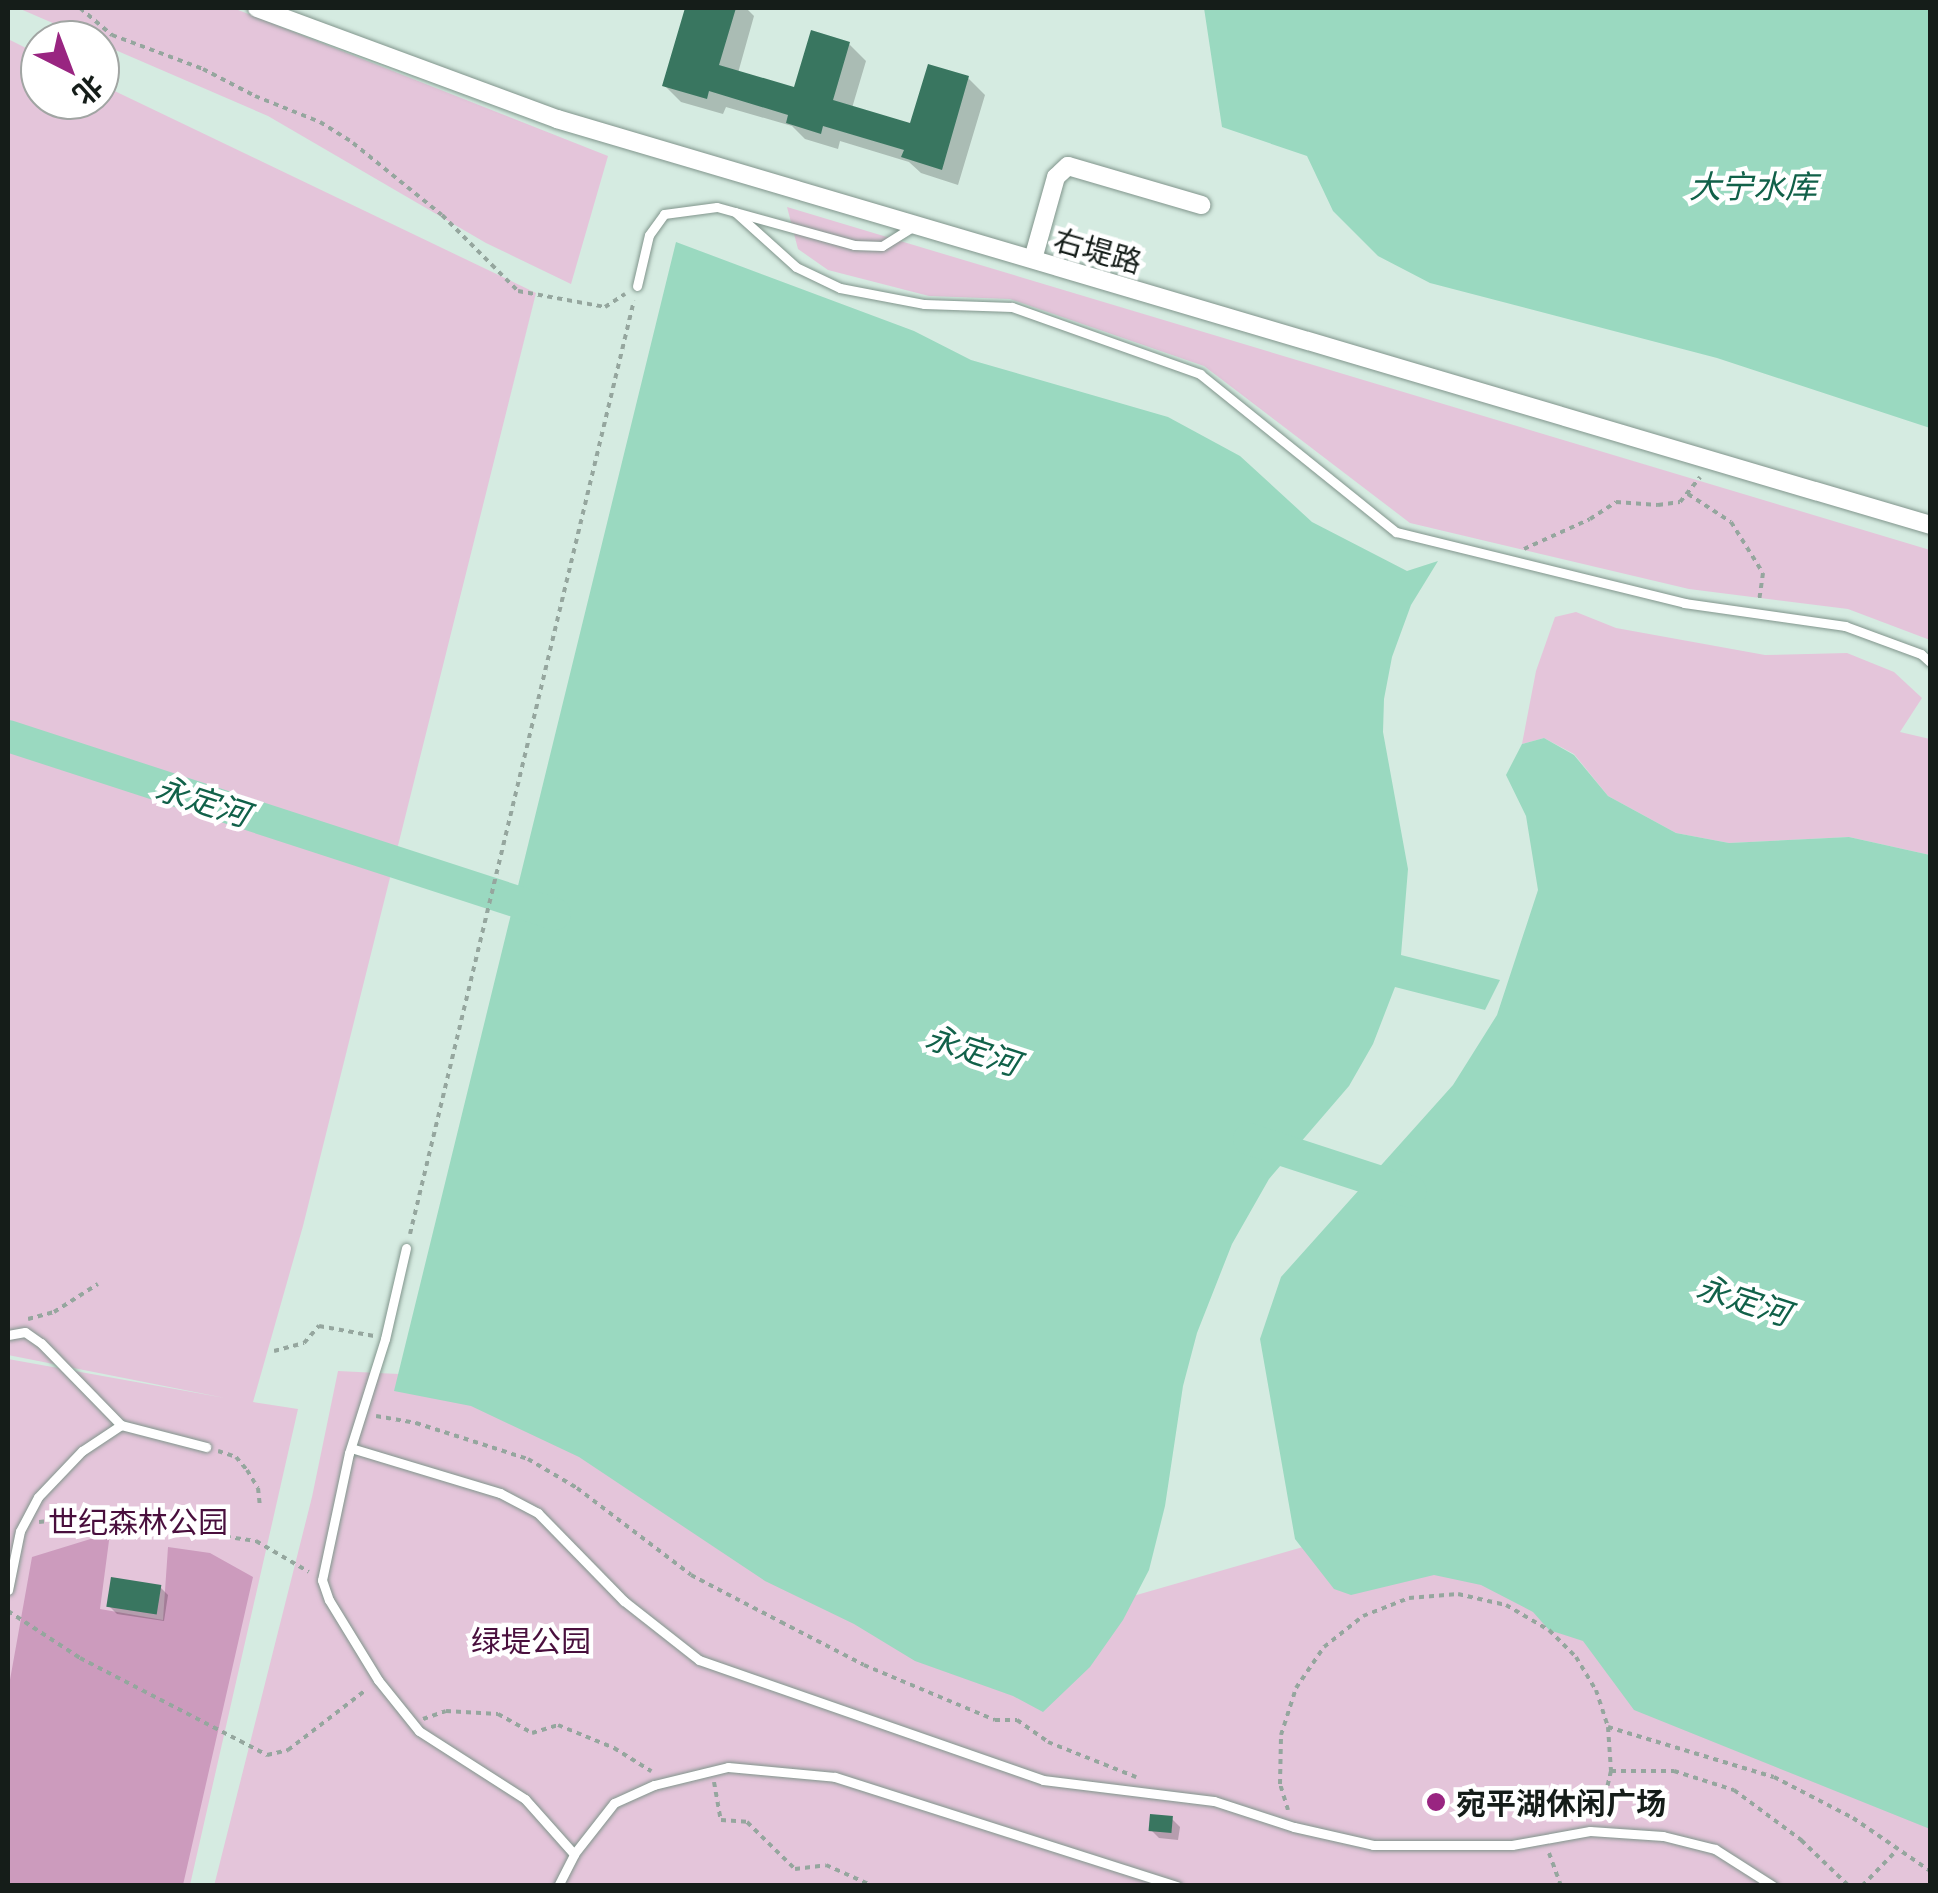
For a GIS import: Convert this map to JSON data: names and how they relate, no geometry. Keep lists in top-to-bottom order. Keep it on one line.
{"streets":{"street":["右堤路"]},"water":["大宁水库","永定河"],"parks":["世纪森林公园","绿堤公园"],"places":["宛平湖休闲广场"],"north":"bottom right"}
